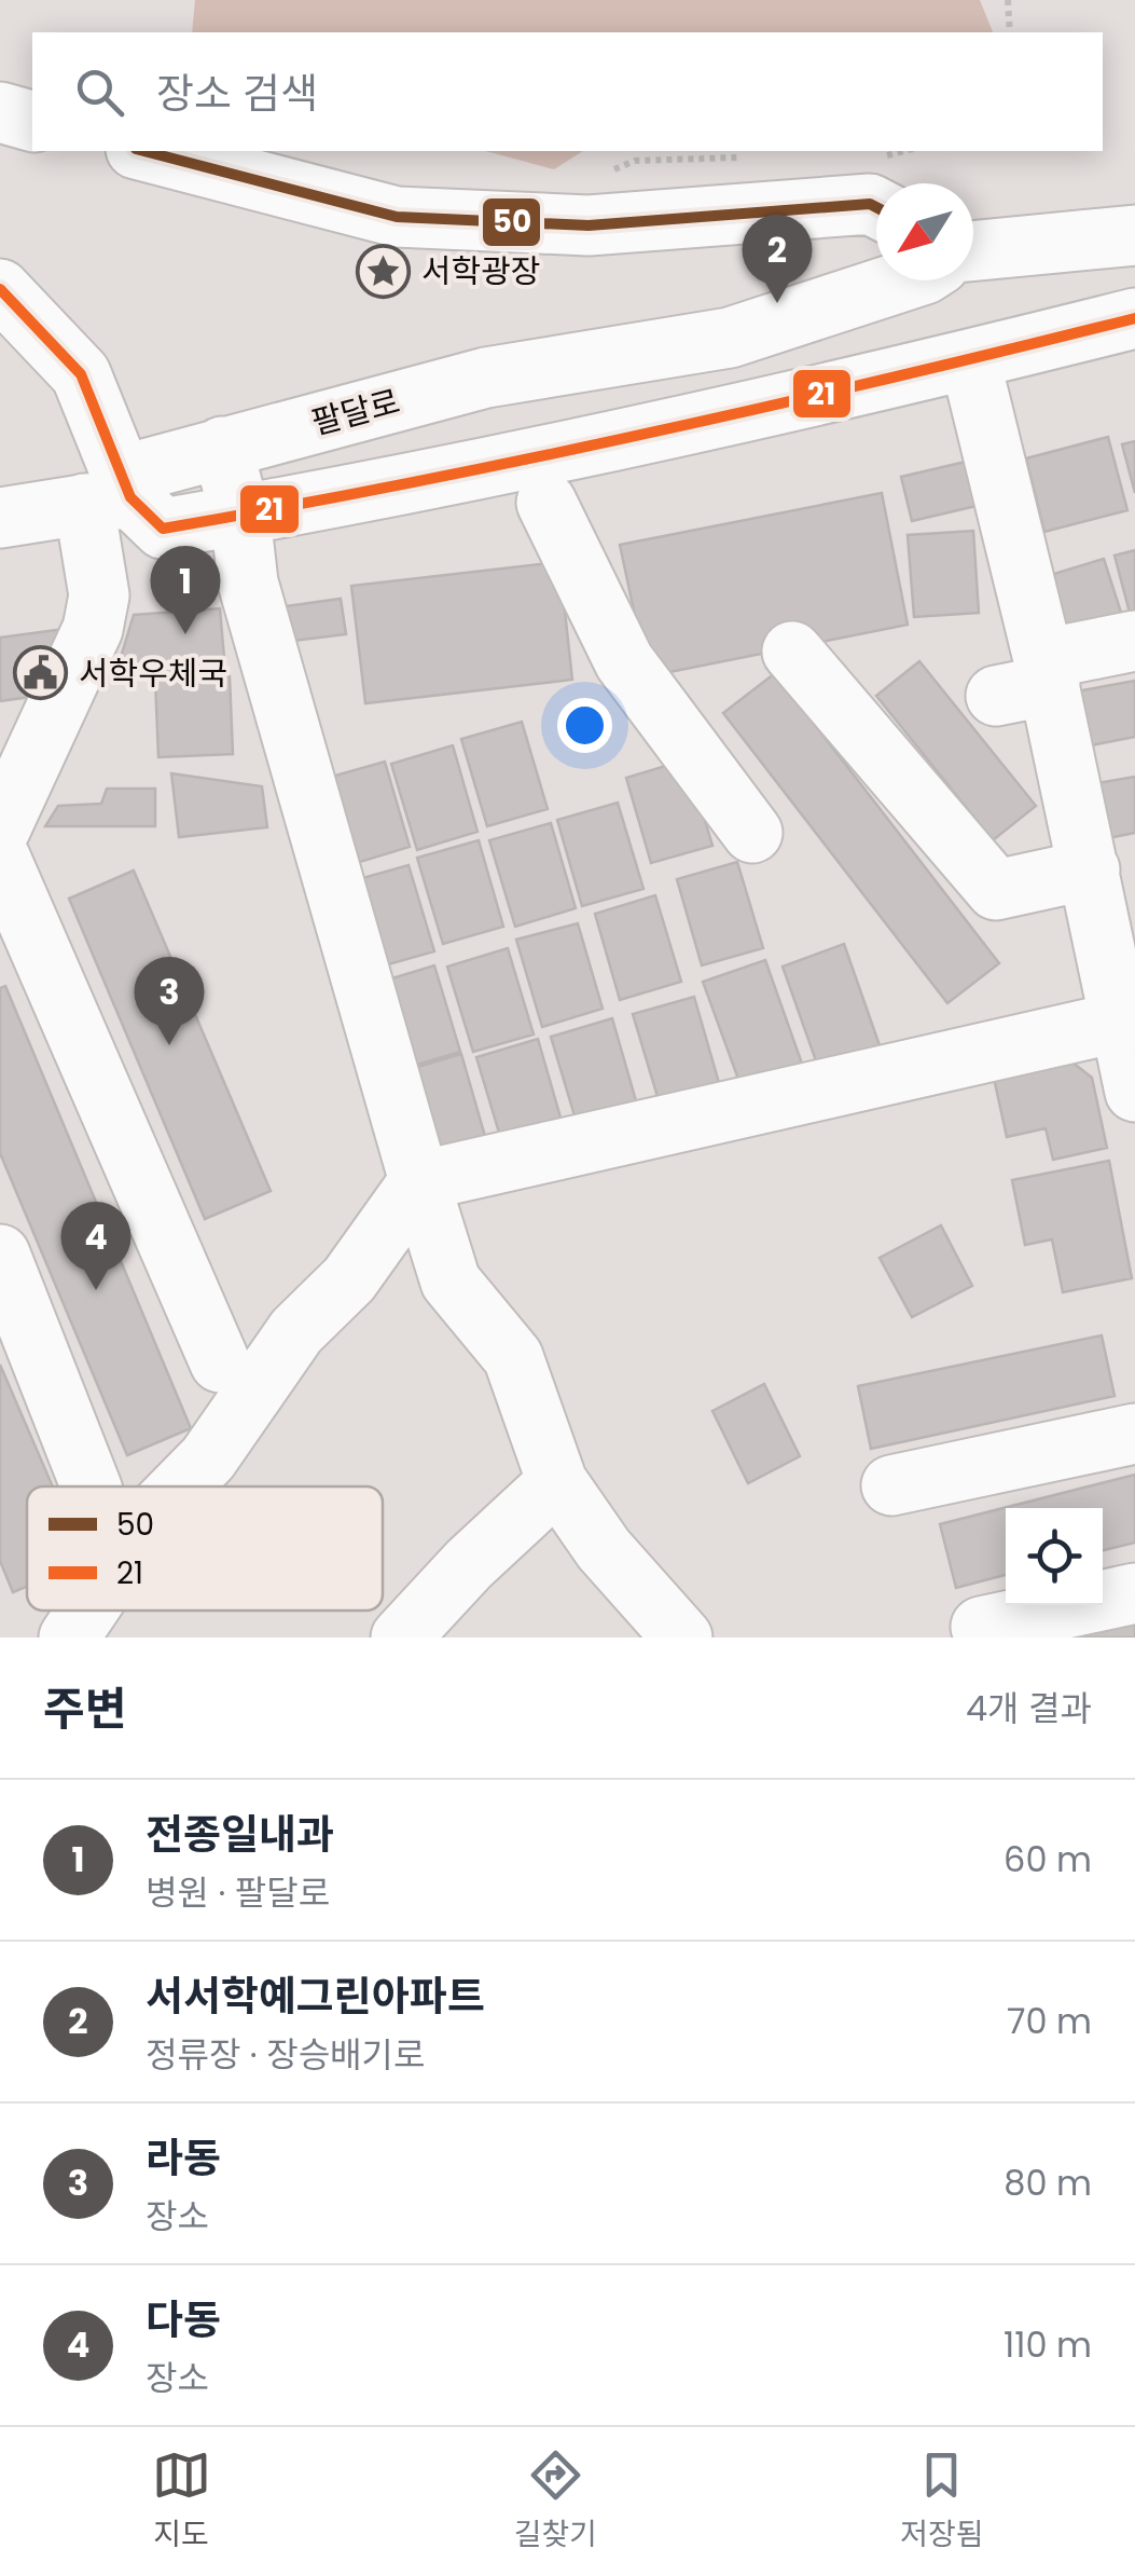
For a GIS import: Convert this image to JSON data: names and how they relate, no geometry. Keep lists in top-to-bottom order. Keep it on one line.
{"streets":{"street":["팔달로"]},"places":{"place":["서학광장"],"public building":["서학우체국"]},"lines":["transit line 50","transit line 21"],"legend":["50","21"],"north":"bottom left","page":{"search":"장소 검색","pins":["2","1","3","4"],"heading":["주변","4개 결과"],"list":[{"mark":"1","name":"전종일내과","note":"병원 · 팔달로","value":"60 m"},{"mark":"2","name":"서서학예그린아파트","note":"정류장 · 장승배기로","value":"70 m"},{"mark":"3","name":"라동","note":"장소","value":"80 m"},{"mark":"4","name":"다동","note":"장소","value":"110 m"}],"nav":["지도","길찾기","저장됨"]}}
